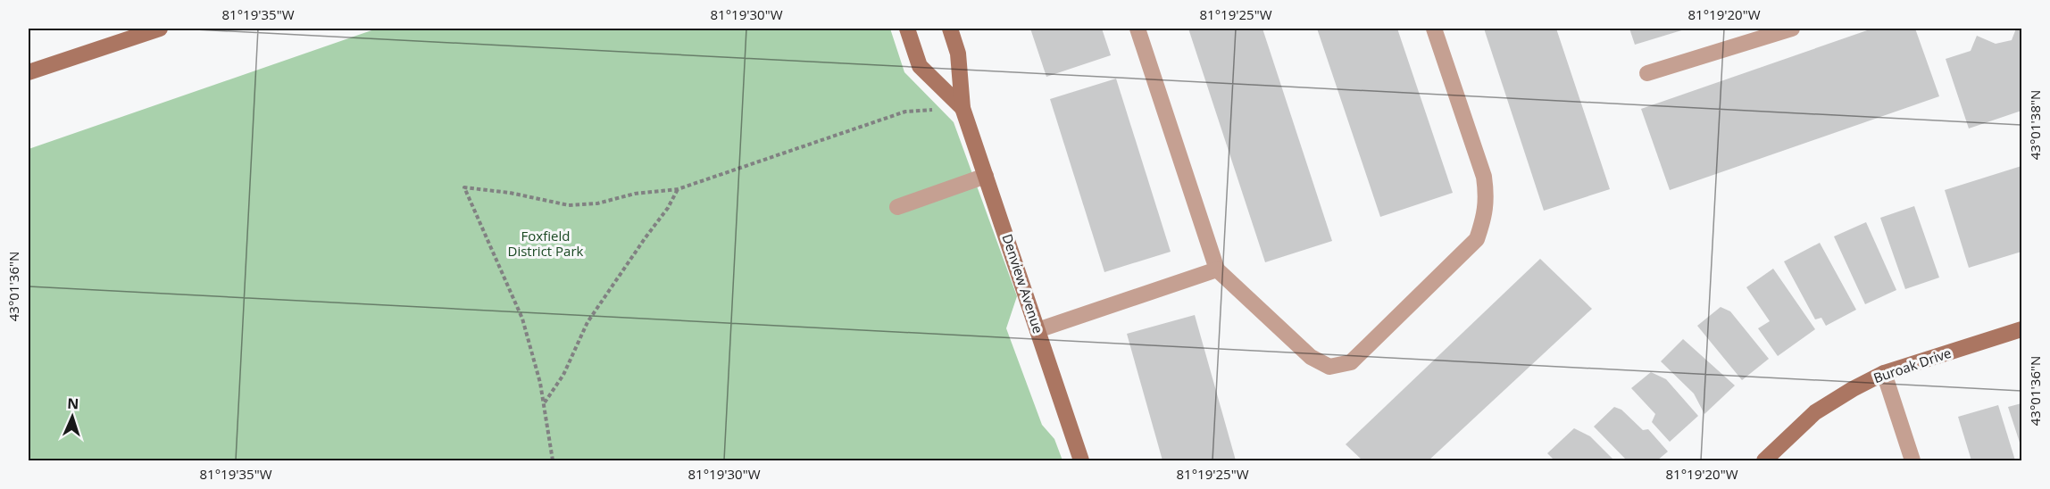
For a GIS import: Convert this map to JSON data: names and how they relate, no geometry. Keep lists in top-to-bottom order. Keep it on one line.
{"streets":{"street":["Denview Avenue","Buroak Drive"]},"parks":["Foxfield District Park"],"north":"top","coordinates":["81°19'35\"W","81°19'30\"W","81°19'25\"W","81°19'20\"W","43°01'38\"N","43°01'36\"N"]}
